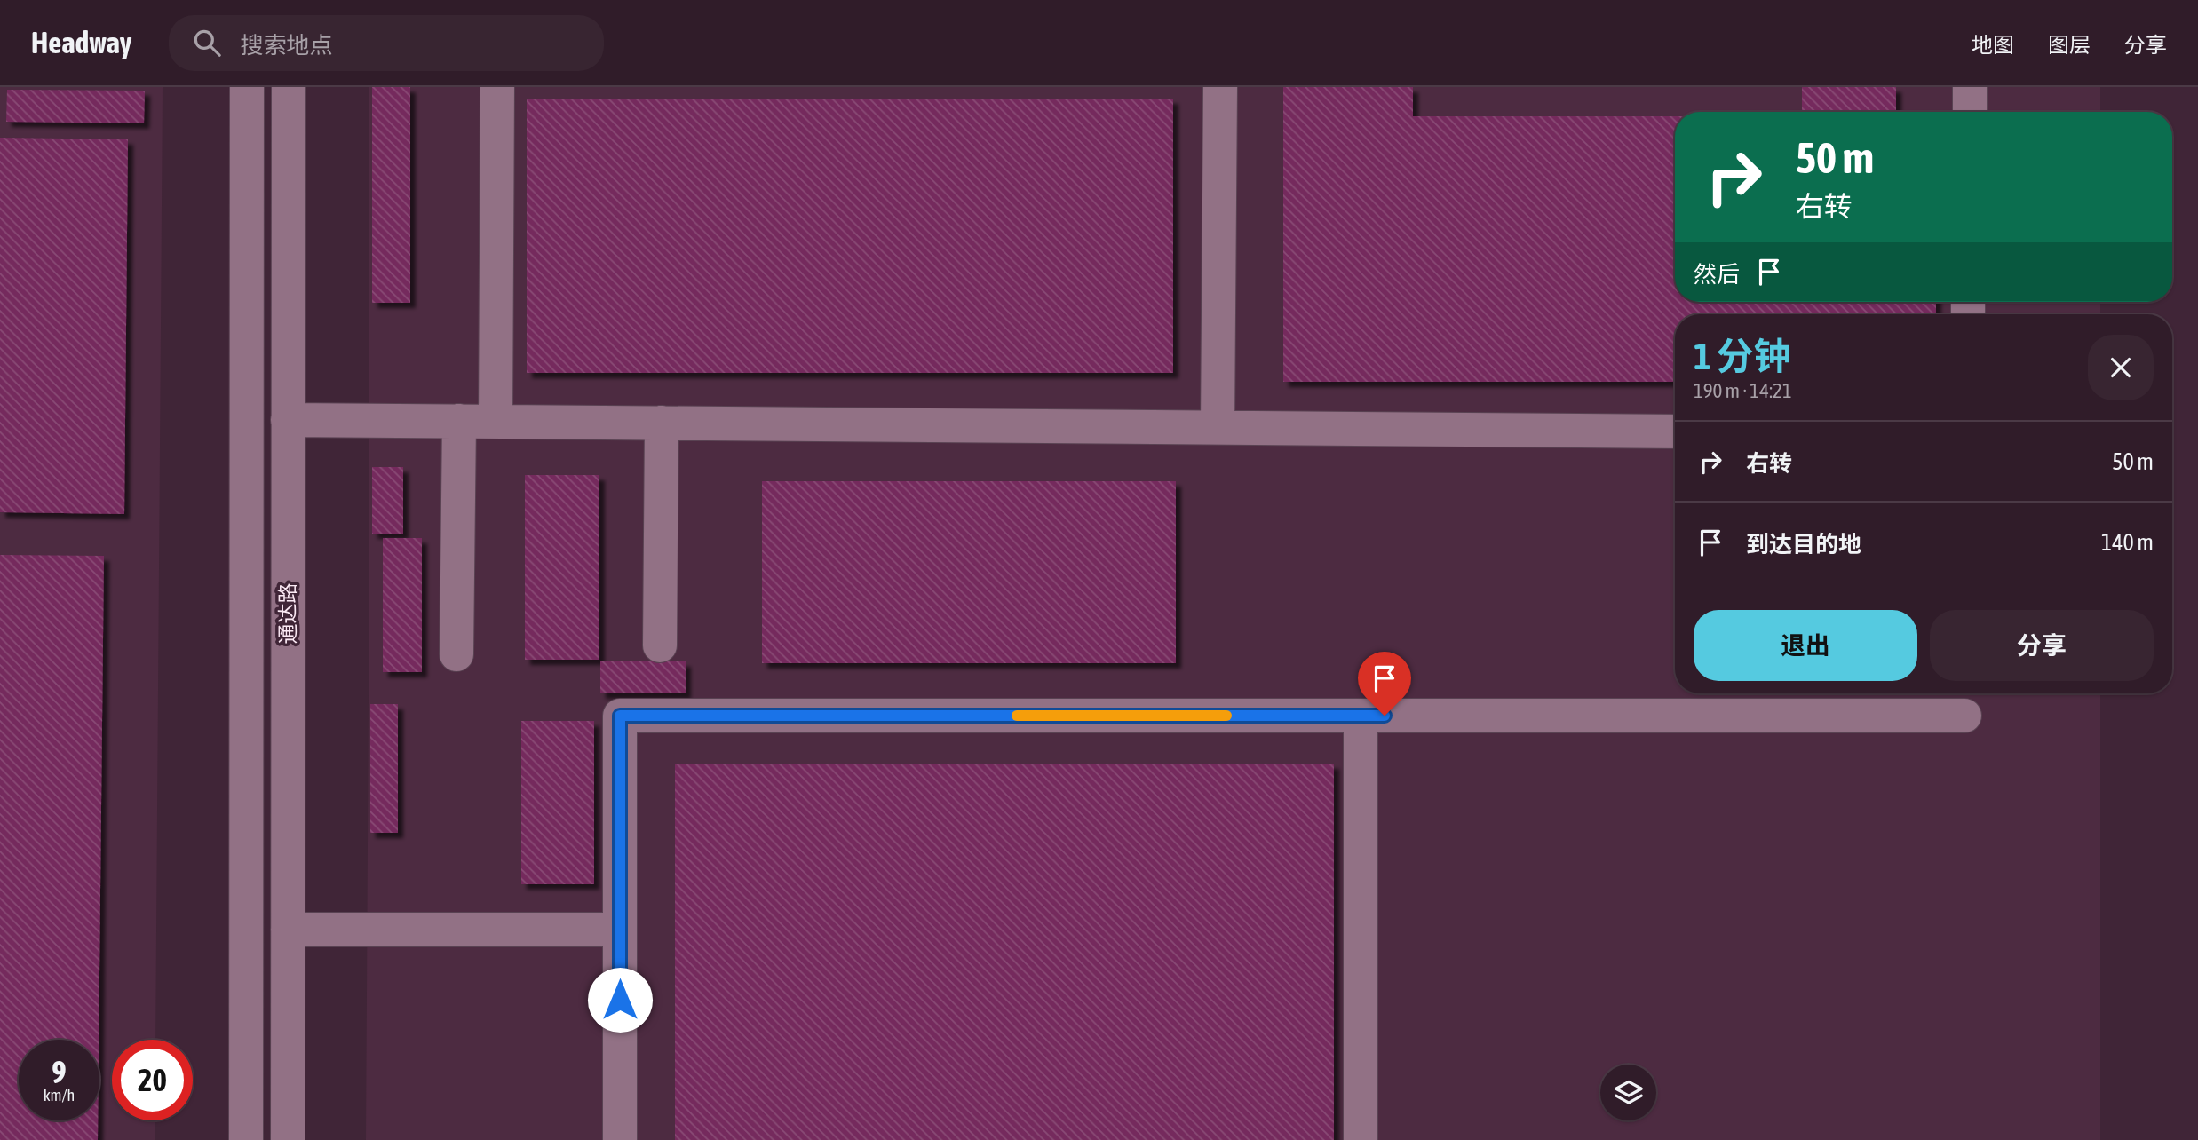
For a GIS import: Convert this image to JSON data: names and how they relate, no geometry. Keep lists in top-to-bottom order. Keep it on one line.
{"streets":{"street":["通达路"]},"page":{"header":"Headway","search":"搜索地点","nav":["地图","图层","分享"],"turn":["50 m","右转"],"then":"然后","heading":["1 分钟","190 m · 14:21"],"list":[{"name":"右转","value":"50 m"},{"name":"到达目的地","value":"140 m"}],"buttons":["退出","分享"],"speed":"9 km/h","limit":"20"}}
